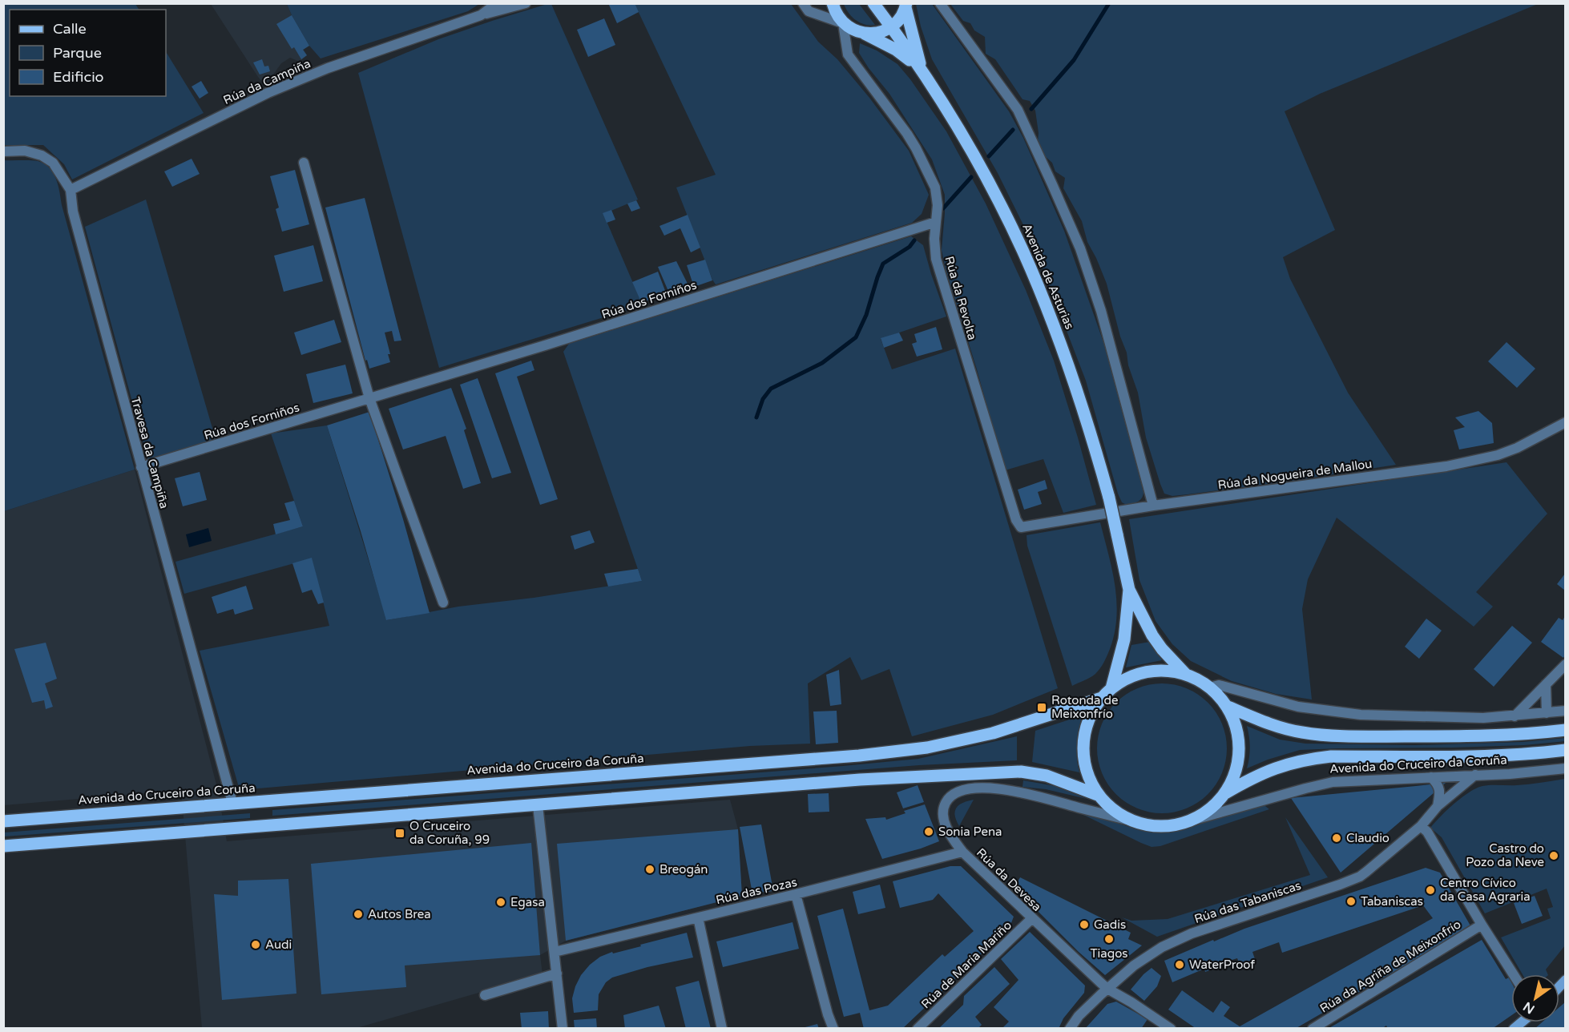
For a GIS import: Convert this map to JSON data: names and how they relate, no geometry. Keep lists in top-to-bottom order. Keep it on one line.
{"streets":{"main road":["Avenida de Asturias","Avenida do Cruceiro da Coruña"],"street":["Rúa da Campiña","Rúa da Revolta","Rúa dos Forniños","Travesa da Campiña","Rúa da Nogueira de Mallou","Rúa da Devesa","Rúa das Pozas","Rúa das Tabaniscas","Rúa de María Mariño","Rúa da Agriña de Meixonfrío"]},"crossings":[["Rúa da Campiña","Travesa da Campiña"],["Avenida de Asturias","Avenida do Cruceiro da Coruña"],["Avenida de Asturias","Rúa da Devesa"],["Rúa da Revolta","Rúa dos Forniños"],["Rúa da Revolta","Rúa da Nogueira de Mallou"],["Rúa dos Forniños","Travesa da Campiña"],["Travesa da Campiña","Avenida do Cruceiro da Coruña"],["Avenida do Cruceiro da Coruña","Rúa da Devesa"],["Avenida do Cruceiro da Coruña","Rúa das Tabaniscas"],["Rúa da Devesa","Rúa das Pozas"],["Rúa da Devesa","Rúa das Tabaniscas"],["Rúa da Devesa","Rúa de María Mariño"]],"places":{"transit":["Rotonda de Meixonfrío","O Cruceiro da Coruña, 99"],"other":["Sonia Pena","Claudio","Castro do Pozo da Neve","Breogán","Centro Cívico da Casa Agraria","Tabaniscas","Egasa","Autos Brea","Gadis","Tiagos","Audi","WaterProof"]},"legend":["Calle","Parque","Edificio"],"north":"bottom left"}
